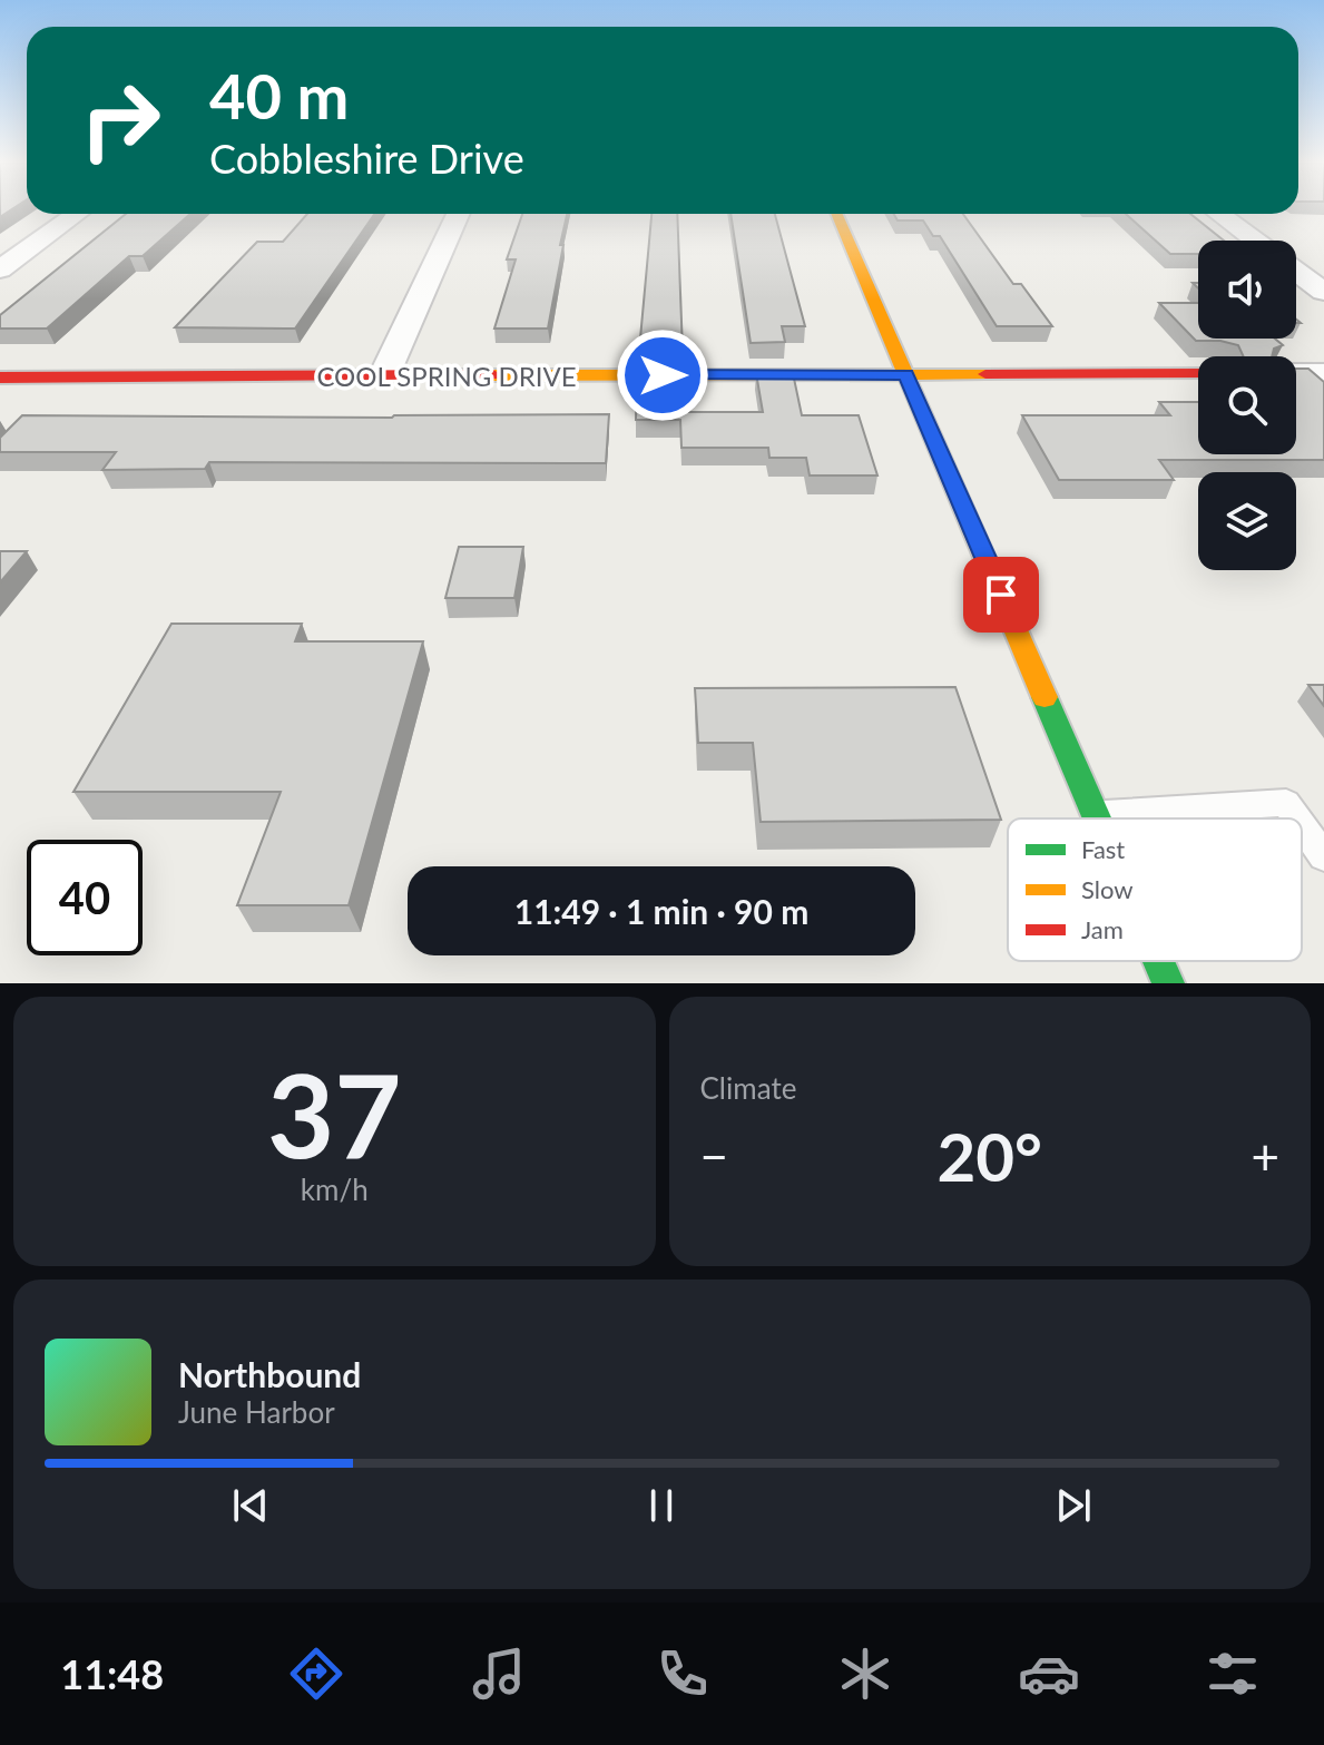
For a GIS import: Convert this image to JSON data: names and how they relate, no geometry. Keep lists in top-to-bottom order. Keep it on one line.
{"streets":{"street":["COOL SPRING DRIVE"]},"legend":["Fast","Slow","Jam"],"page":{"turn":["40 m","Cobbleshire Drive"],"limit":"40","trip":"11:49 · 1 min · 90 m","tile":[["37","km/h"],"Climate"],"heat":["−","20°","+"],"song":["Northbound","June Harbor"],"tabs":"11:48"}}
